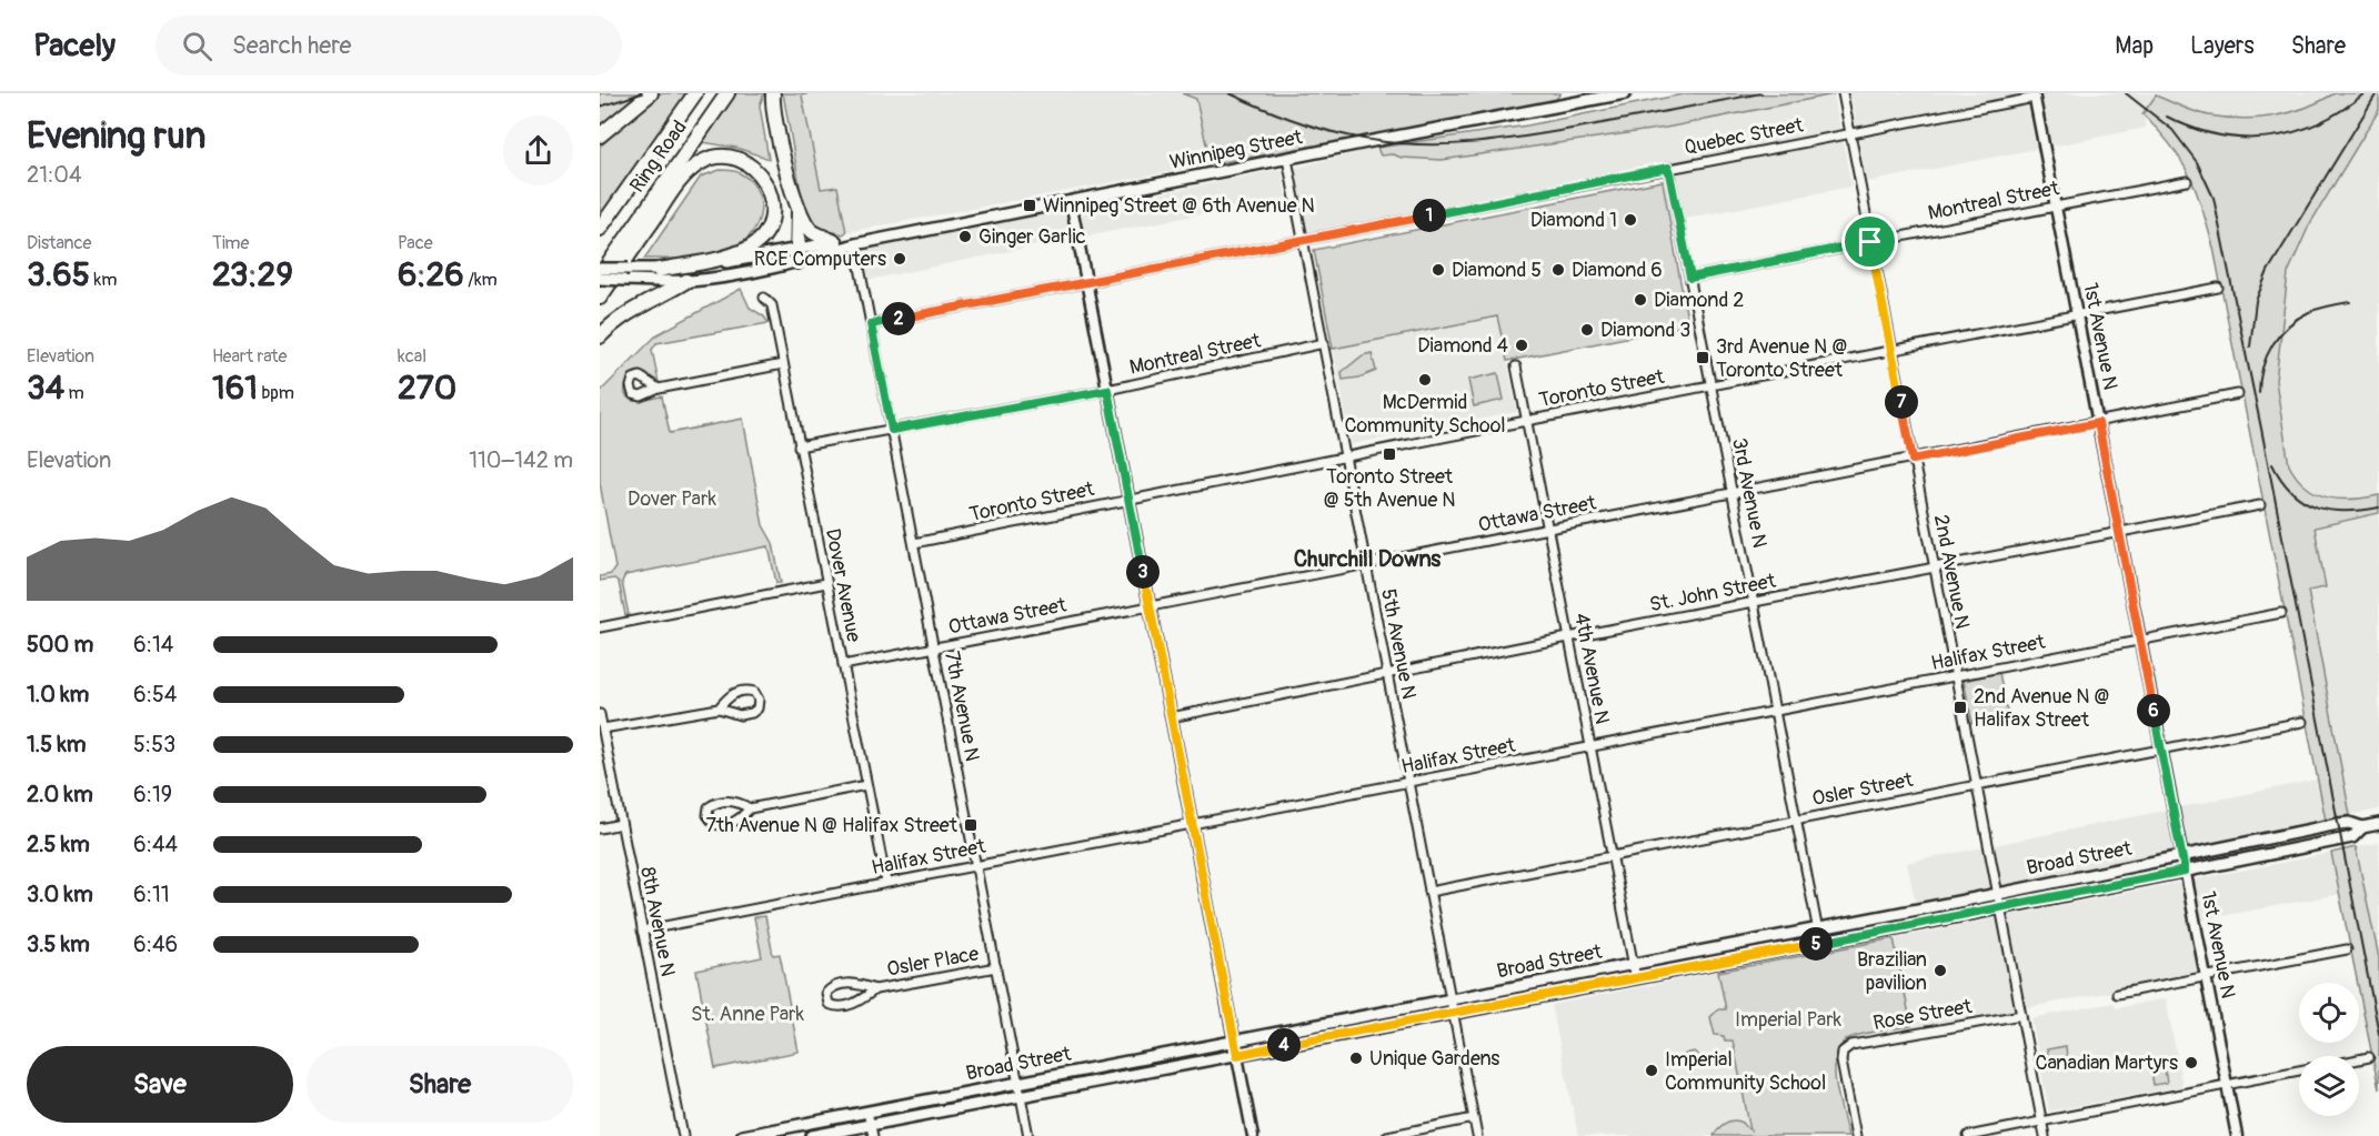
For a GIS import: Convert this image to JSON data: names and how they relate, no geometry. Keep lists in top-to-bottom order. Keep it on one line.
{"streets":{"highway":["Ring Road"],"main road":["Winnipeg Street","Broad Street"],"street":["Quebec Street","Montreal Street","1st Avenue N","Toronto Street","3rd Avenue N","Ottawa Street","2nd Avenue N","Dover Avenue","St. John Street","5th Avenue N","Halifax Street","4th Avenue N","7th Avenue N","Osler Street","8th Avenue N","Osler Place","Rose Street"]},"crossings":[["Quebec Street","1st Avenue N"],["Quebec Street","3rd Avenue N"],["Quebec Street","2nd Avenue N"],["Quebec Street","5th Avenue N"],["Quebec Street","7th Avenue N"],["Winnipeg Street","Ring Road"],["Winnipeg Street","5th Avenue N"],["Winnipeg Street","7th Avenue N"],["Montreal Street","1st Avenue N"],["Montreal Street","3rd Avenue N"],["Montreal Street","2nd Avenue N"],["Montreal Street","Dover Avenue"],["Montreal Street","5th Avenue N"],["Montreal Street","7th Avenue N"],["1st Avenue N","Toronto Street"],["1st Avenue N","Ottawa Street"],["1st Avenue N","St. John Street"],["1st Avenue N","Halifax Street"],["1st Avenue N","Osler Street"],["1st Avenue N","Broad Street"],["Toronto Street","3rd Avenue N"],["Toronto Street","2nd Avenue N"],["Toronto Street","5th Avenue N"],["Toronto Street","4th Avenue N"],["Toronto Street","7th Avenue N"],["3rd Avenue N","Ottawa Street"],["3rd Avenue N","St. John Street"],["3rd Avenue N","Halifax Street"],["3rd Avenue N","Osler Street"],["3rd Avenue N","Broad Street"],["Ottawa Street","2nd Avenue N"],["Ottawa Street","Dover Avenue"],["Ottawa Street","5th Avenue N"],["Ottawa Street","4th Avenue N"],["Ottawa Street","7th Avenue N"],["2nd Avenue N","St. John Street"],["2nd Avenue N","Halifax Street"],["2nd Avenue N","Osler Street"],["2nd Avenue N","Broad Street"],["2nd Avenue N","Rose Street"],["Dover Avenue","Halifax Street"],["St. John Street","5th Avenue N"],["St. John Street","4th Avenue N"],["5th Avenue N","Halifax Street"],["5th Avenue N","Osler Street"],["5th Avenue N","Broad Street"],["Halifax Street","4th Avenue N"],["Halifax Street","7th Avenue N"],["Halifax Street","8th Avenue N"],["4th Avenue N","Osler Street"],["4th Avenue N","Broad Street"],["7th Avenue N","Broad Street"],["7th Avenue N","Osler Place"]],"districts":["Churchill Downs"],"parks":["Dover Park","St. Anne Park","Imperial Park"],"places":{"transit":["Winnipeg Street @ 6th Avenue N","3rd Avenue N @ Toronto Street","Toronto Street @ 5th Avenue N","2nd Avenue N @ Halifax Street","7th Avenue N @ Halifax Street"],"other":["Diamond 1","Ginger Garlic","RCE Computers","Diamond 5","Diamond 6","Diamond 2","Diamond 3","Diamond 4","McDermid Community School","Brazilian pavilion","Unique Gardens","Canadian Martyrs","Imperial Community School"]},"page":{"header":"Pacely","search":"Search here","nav":["Map","Layers","Share"],"heading":["Evening run","21:04"],"pins":["1","2","7","3","6","5","4"],"stats":[["Distance","3.65 km"],["Time","23:29"],["Pace","6:26 /km"],["Elevation","34 m"],["Heart rate","161 bpm"],["kcal","270"]],"chart":["Elevation","110–142 m"],"list":[{"name":"500 m","note":"6:14"},{"name":"1.0 km","note":"6:54"},{"name":"1.5 km","note":"5:53"},{"name":"2.0 km","note":"6:19"},{"name":"2.5 km","note":"6:44"},{"name":"3.0 km","note":"6:11"},{"name":"3.5 km","note":"6:46"}],"buttons":["Save","Share"]}}
